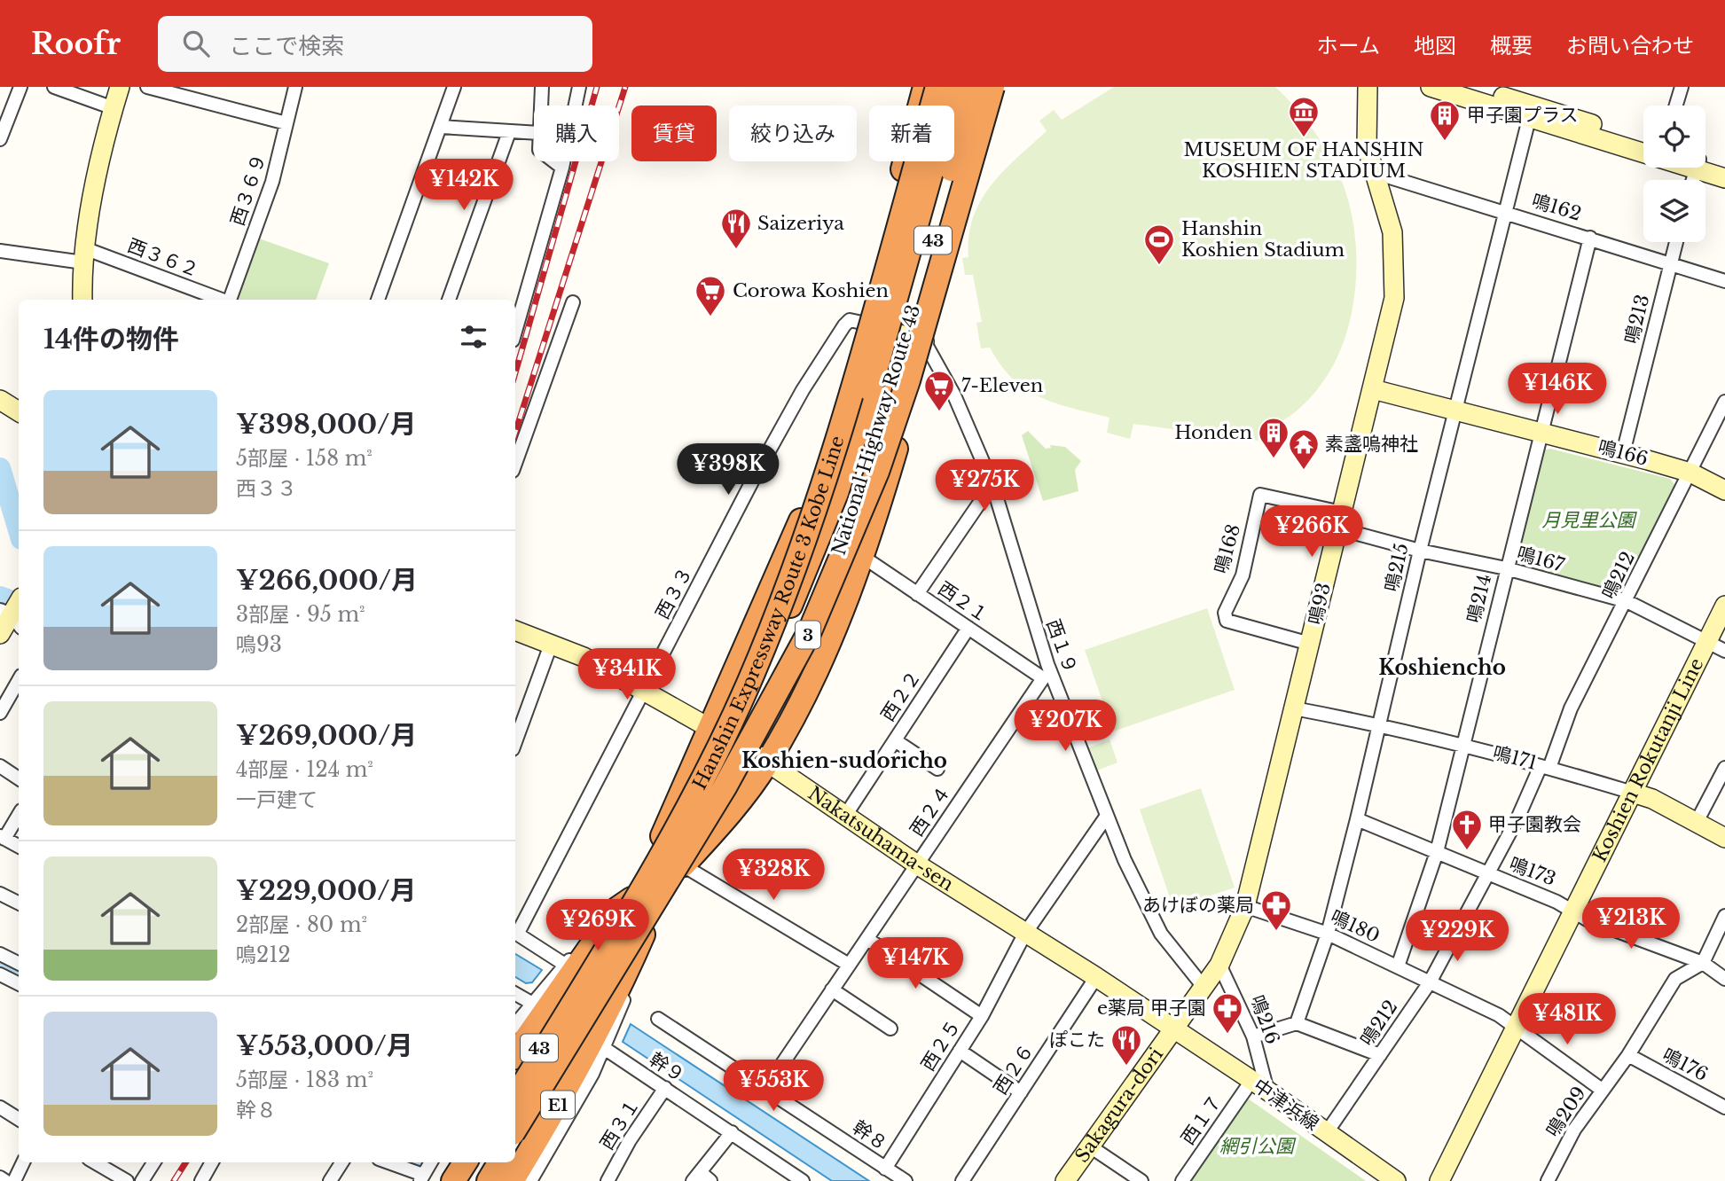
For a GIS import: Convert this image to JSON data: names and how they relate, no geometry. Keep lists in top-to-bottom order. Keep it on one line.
{"streets":{"highway":["43","National Highway Route 43","Hanshin Expressway Route 3 Kobe Line","3","E1"],"street":["西３６９","鳴162","西３６２","鳴213","鳴166","鳴168","鳴167","鳴215","鳴212","西３３","鳴214","西２１","鳴93","西１９","西２２","鳴171","Koshien Rokutanji Line","西２４","Nakatsuhama-sen","鳴173","鳴180","鳴216","西２５","鳴176","幹９","西２６","中津浜線","Sakagura-dori","鳴209","西１７","西３１","幹８"]},"crossings":[["鳴162","鳴213"],["鳴162","鳴215"],["鳴162","鳴214"],["鳴162","鳴93"],["43","National Highway Route 43"],["43","Nakatsuhama-sen"],["43","幹９"],["43","E1"],["鳴213","鳴166"],["National Highway Route 43","Nakatsuhama-sen"],["鳴166","鳴215"],["鳴166","鳴212"],["鳴166","鳴214"],["鳴166","鳴93"],["鳴168","鳴167"],["鳴168","鳴93"],["鳴167","鳴215"],["鳴167","鳴212"],["鳴167","鳴214"],["鳴167","鳴93"],["鳴167","Koshien Rokutanji Line"],["鳴215","鳴171"],["鳴215","鳴173"],["鳴215","鳴180"],["鳴212","鳴171"],["鳴212","鳴173"],["鳴212","鳴180"],["鳴212","中津浜線"],["西３３","Nakatsuhama-sen"],["鳴214","鳴171"],["鳴214","鳴173"],["鳴214","鳴180"],["西２１","西１９"],["西２１","西２２"],["西２１","西２４"],["鳴93","西１９"],["鳴93","鳴171"],["鳴93","Nakatsuhama-sen"],["鳴93","鳴180"],["鳴93","鳴216"],["鳴93","中津浜線"],["鳴93","Sakagura-dori"],["西１９","西２４"],["西１９","西２５"],["西２２","Nakatsuhama-sen"],["鳴171","Koshien Rokutanji Line"],["Koshien Rokutanji Line","鳴173"],["Koshien Rokutanji Line","鳴180"],["西２４","Nakatsuhama-sen"],["西２４","幹８"],["Nakatsuhama-sen","西２５"],["Nakatsuhama-sen","西２６"],["Nakatsuhama-sen","中津浜線"],["Nakatsuhama-sen","Sakagura-dori"],["鳴173","鳴209"],["鳴180","鳴209"],["鳴216","中津浜線"],["西２５","幹８"],["鳴176","鳴209"],["幹９","E1"],["幹９","西３１"],["中津浜線","Sakagura-dori"],["中津浜線","西１７"]],"districts":["Koshiencho","Koshien-sudoricho"],"parks":["月見里公園","網引公園"],"places":{"museum":["MUSEUM OF HANSHIN KOSHIEN STADIUM"],"building":["甲子園プラス","Honden"],"restaurant":["Saizeriya","ぽこた"],"sports":["Hanshin Koshien Stadium"],"supermarket":["Corowa Koshien","7-Eleven"],"temple":["素盞嗚神社"],"church":["甲子園教会"],"pharmacy":["あけぼの薬局","e薬局 甲子園"]},"page":{"header":"Roofr","search":"ここで検索","nav":["ホーム","地図","概要","お問い合わせ"],"chip":["購入","賃貸","絞り込み","新着"],"price":["¥142K","¥146K","¥398K","¥275K","¥266K","¥341K","¥207K","¥328K","¥213K","¥269K","¥229K","¥147K","¥481K","¥553K"],"heading":"14件の物件","list":[{"name":"¥398,000/月","note":"5部屋 · 158 m² · 西３３"},{"name":"¥266,000/月","note":"3部屋 · 95 m² · 鳴93"},{"name":"¥269,000/月","note":"4部屋 · 124 m² · 一戸建て"},{"name":"¥229,000/月","note":"2部屋 · 80 m² · 鳴212"},{"name":"¥553,000/月","note":"5部屋 · 183 m² · 幹８"}]}}
